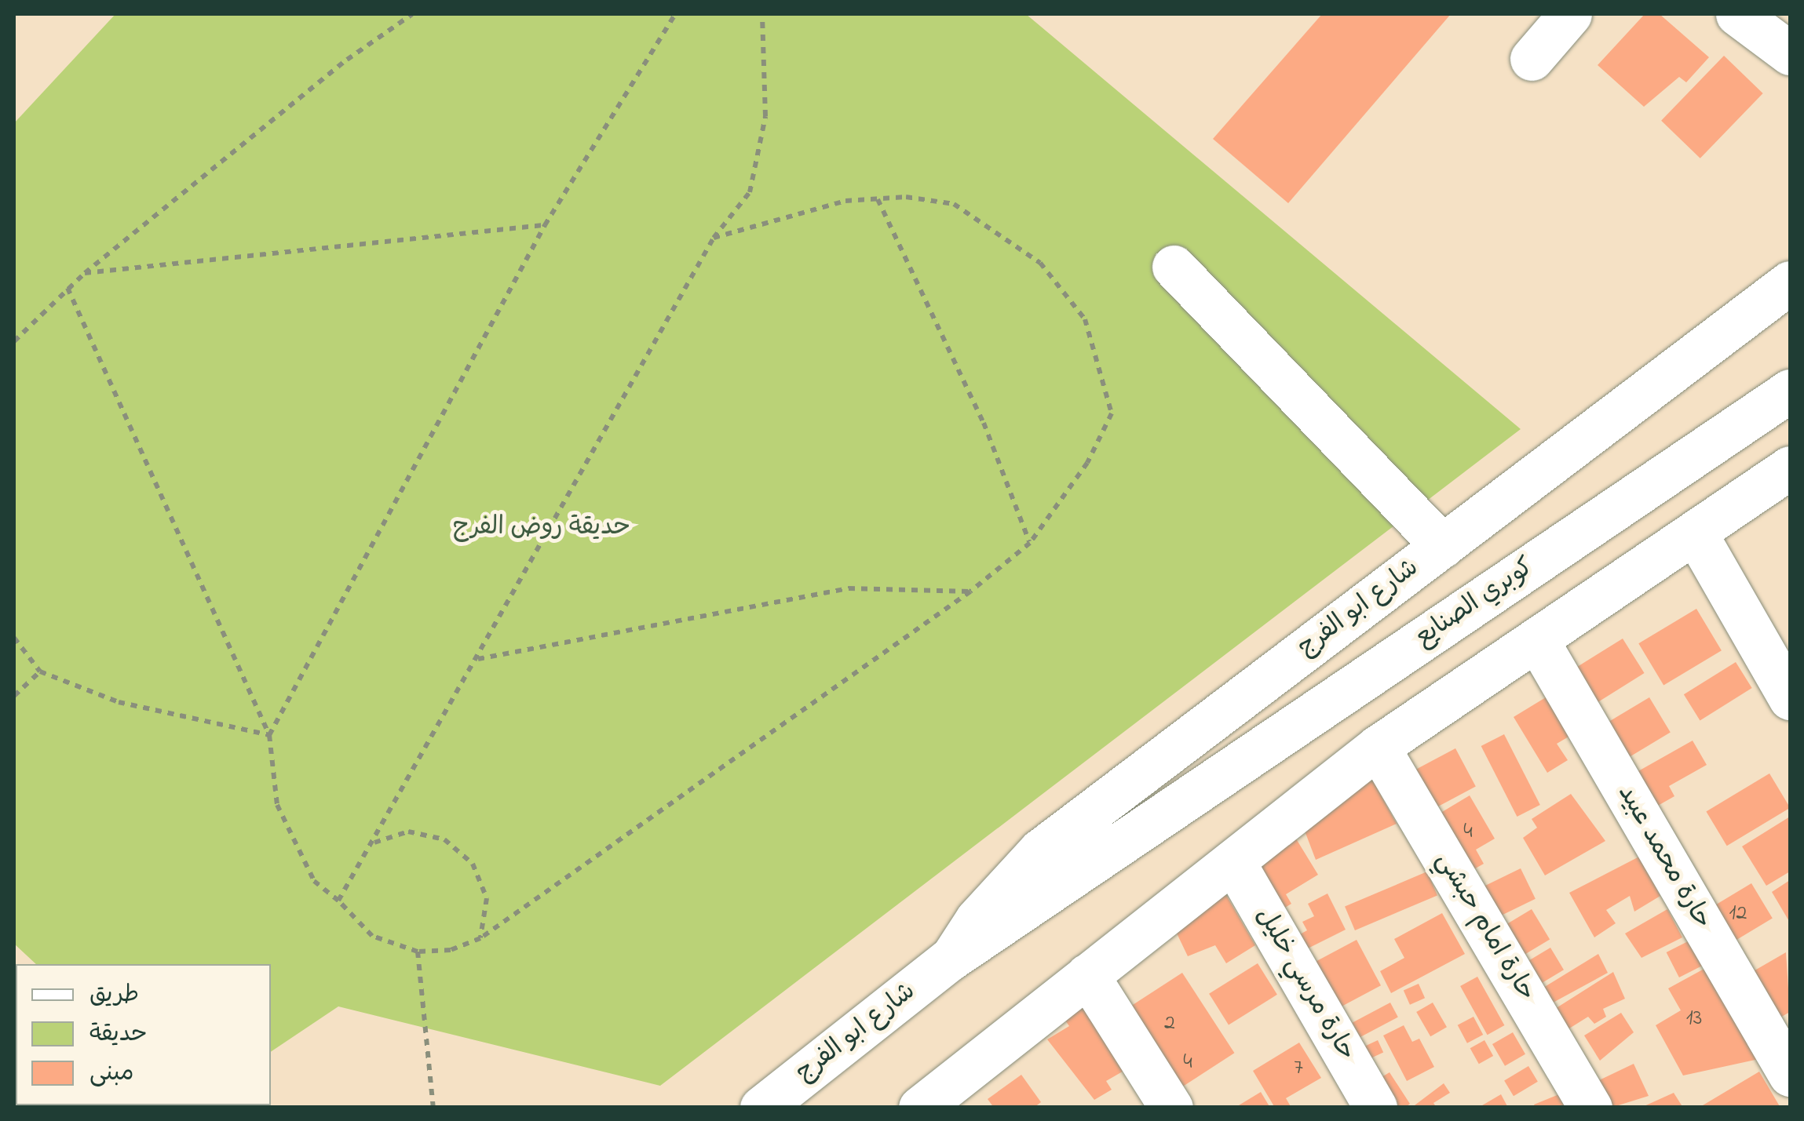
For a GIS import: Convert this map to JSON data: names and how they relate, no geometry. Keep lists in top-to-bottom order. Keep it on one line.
{"streets":{"street":["كوبري الصنايع","شارع ابو الفرج","حارة محمد عبيد","حارة امام حبشي","حارة مرسي خليل"]},"crossings":[["كوبري الصنايع","شارع ابو الفرج"]],"parks":["حديقة روض الفرج"],"house_numbers":["4","12","13","2","4","7"],"legend":["طريق","حديقة","مبنى"]}
